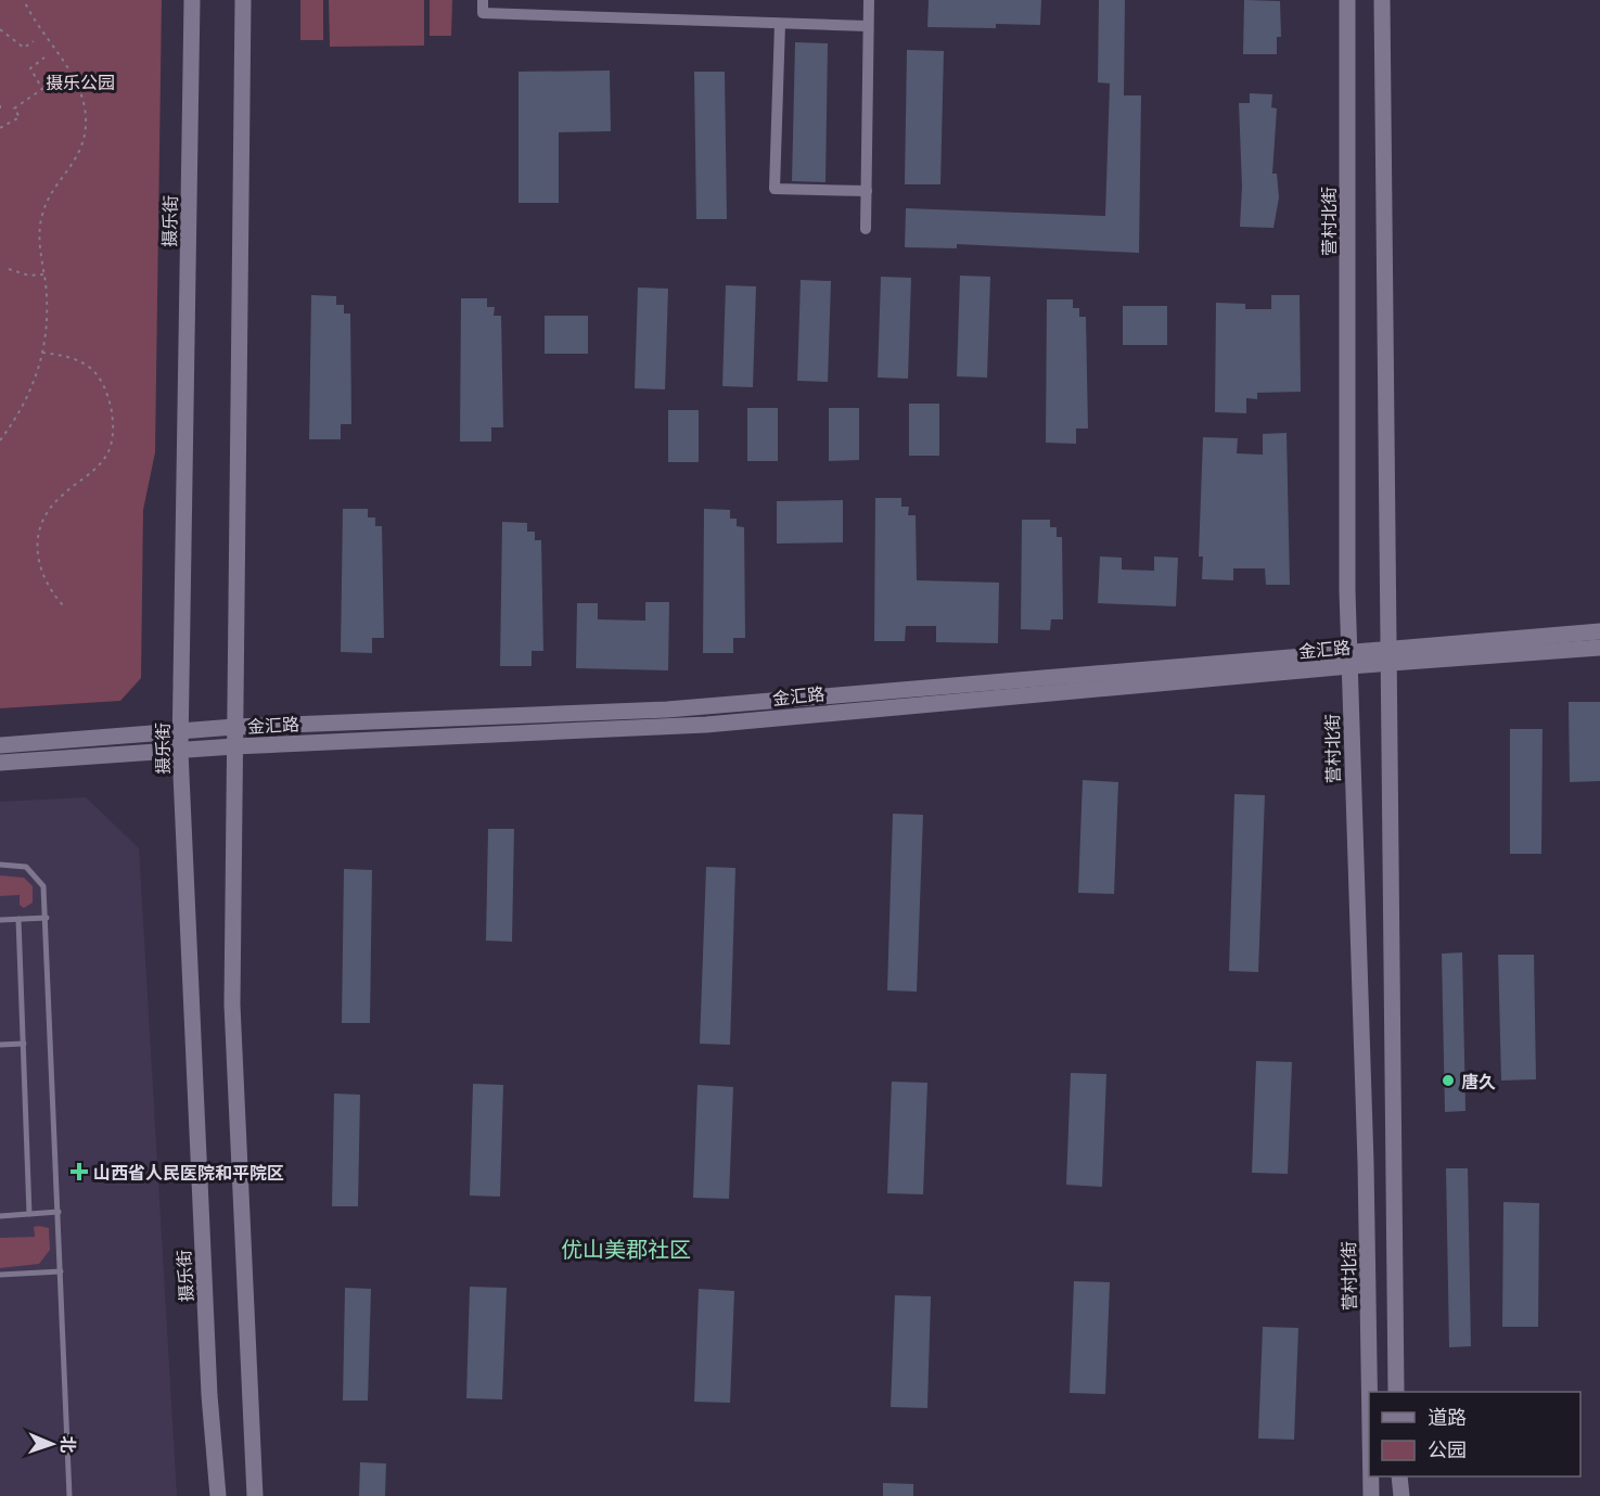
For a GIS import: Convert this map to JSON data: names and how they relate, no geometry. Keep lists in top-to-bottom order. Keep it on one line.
{"streets":{"street":["摄乐街","营村北街","金汇路"]},"crossings":[["摄乐街","金汇路"],["营村北街","金汇路"]],"districts":["优山美郡社区"],"parks":["摄乐公园"],"places":{"other":["唐久"],"health":["山西省人民医院和平院区"]},"legend":["道路","公园"],"north":"right"}
